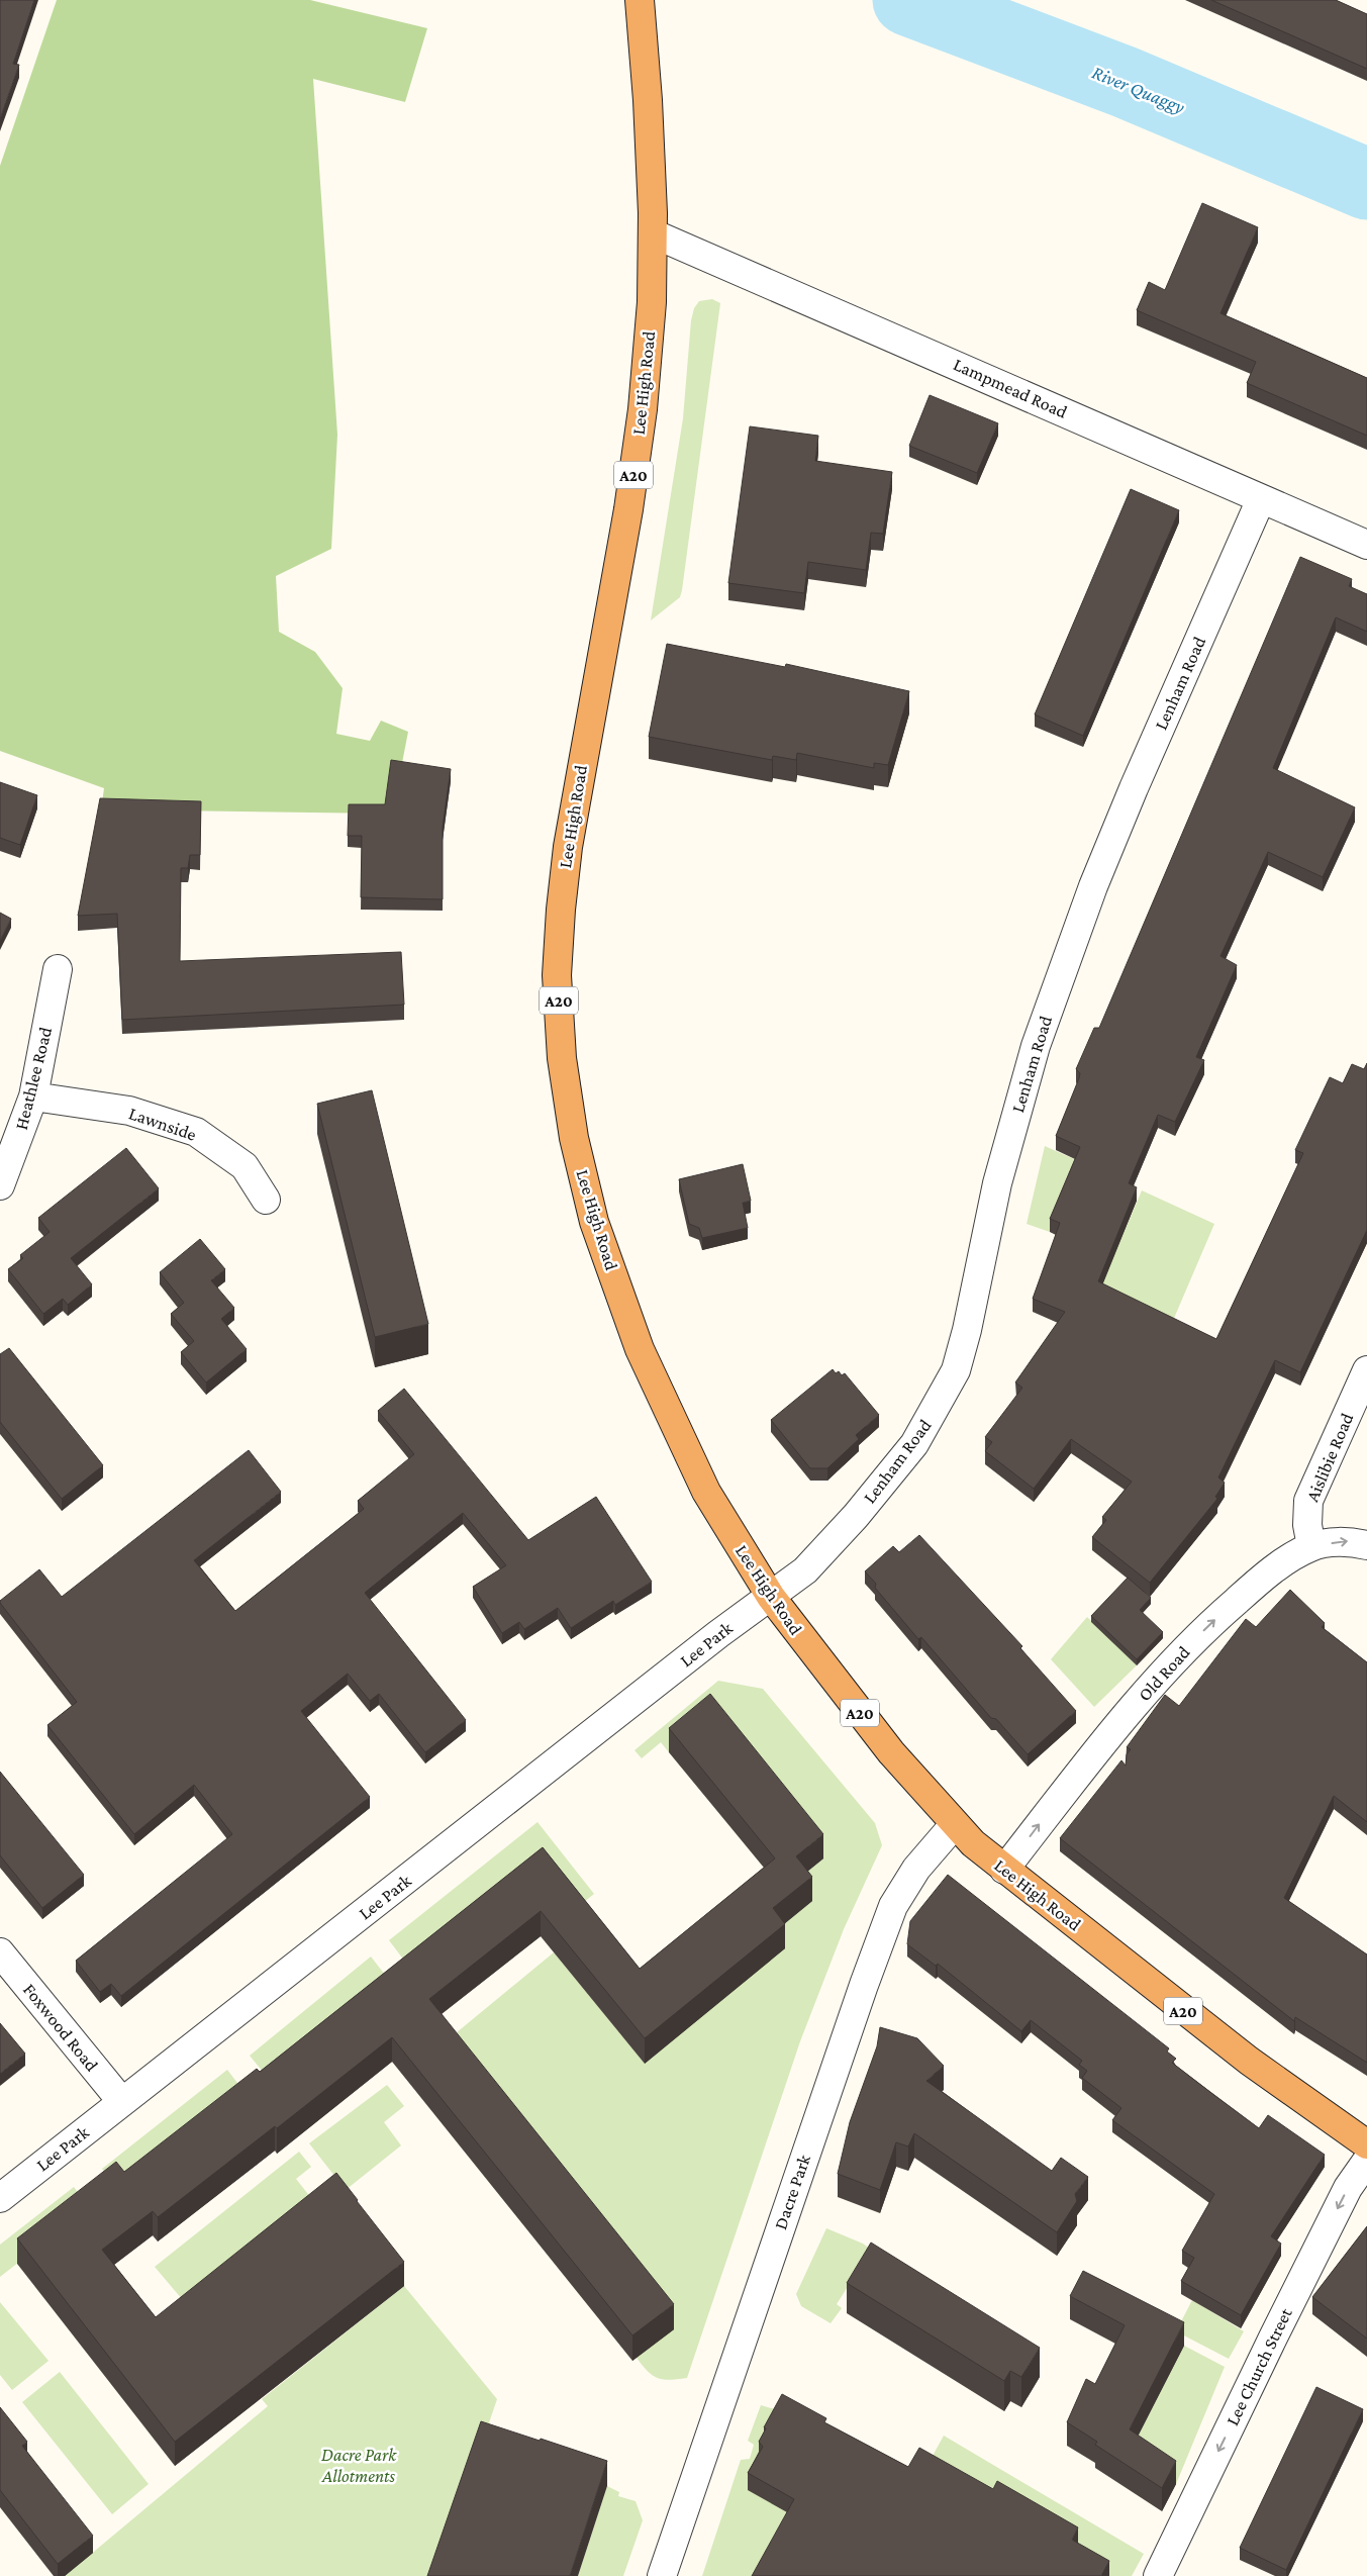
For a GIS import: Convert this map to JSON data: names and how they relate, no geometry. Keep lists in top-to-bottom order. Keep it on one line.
{"streets":{"highway":["Lee High Road","A20"],"street":["Lampmead Road","Lenham Road","Heathlee Road","Lawnside","Aislibie Road","Lee Park","Old Road","Foxwood Road","Dacre Park","Lee Church Street"]},"crossings":[["Lee High Road","Lampmead Road"],["Lee High Road","Lenham Road"],["Lee High Road","Lee Park"],["Lee High Road","Old Road"],["Lee High Road","Dacre Park"],["Lampmead Road","Lenham Road"],["Lenham Road","Lee Park"],["Heathlee Road","Lawnside"],["Aislibie Road","Old Road"],["Lee Park","Foxwood Road"]],"one_way":["Old Road","Lee Church Street"],"water":["River Quaggy"],"parks":["Dacre Park Allotments"]}
